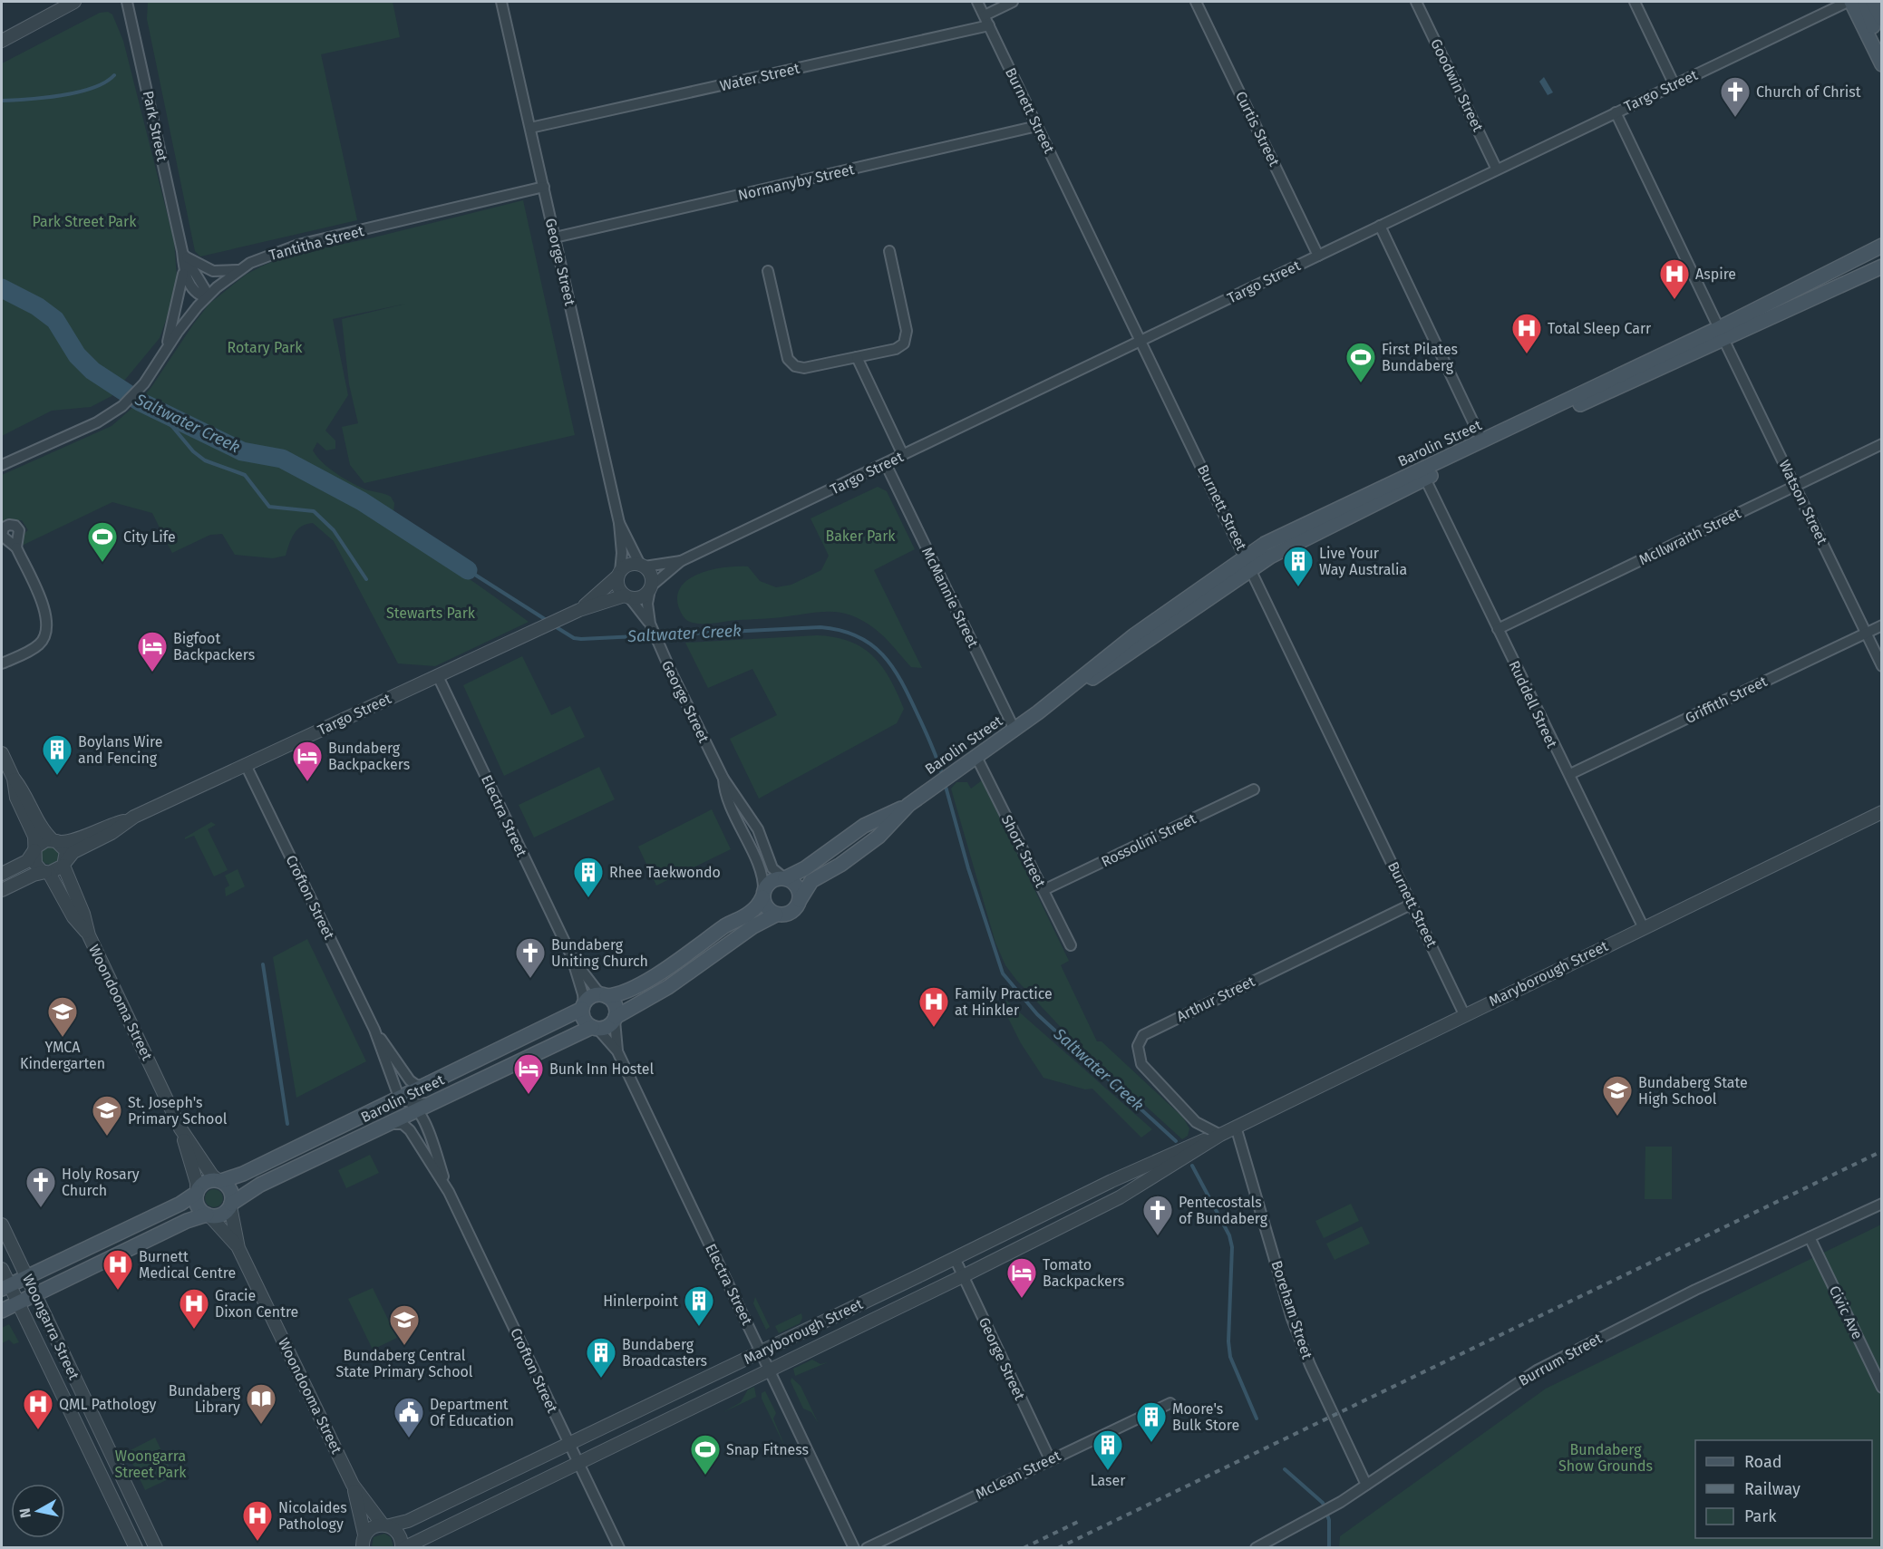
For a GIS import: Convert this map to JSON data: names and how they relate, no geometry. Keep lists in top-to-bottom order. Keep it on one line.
{"streets":{"main road":["Barolin Street"],"street":["Water Street","Goodwin Street","Targo Street","Burnett Street","Park Street","Curtis Street","Normanyby Street","Tantitha Street","George Street","Watson Street","McIlwraith Street","McMannie Street","Griffith Street","Ruddell Street","Electra Street","Rossolini Street","Short Street","Crofton Street","Maryborough Street","Arthur Street","Woondooma Street","Boreham Street","Civic Ave","Woongarra Street","Burrum Street","McLean Street"]},"crossings":[["Water Street","Burnett Street"],["Water Street","George Street"],["Goodwin Street","Targo Street"],["Targo Street","Burnett Street"],["Targo Street","Curtis Street"],["Targo Street","George Street"],["Targo Street","Watson Street"],["Targo Street","McMannie Street"],["Targo Street","Electra Street"],["Targo Street","Crofton Street"],["Targo Street","Woondooma Street"],["Burnett Street","Normanyby Street"],["Burnett Street","Barolin Street"],["Burnett Street","Maryborough Street"],["Burnett Street","Arthur Street"],["Park Street","Tantitha Street"],["Normanyby Street","George Street"],["Tantitha Street","George Street"],["George Street","Barolin Street"],["George Street","Maryborough Street"],["George Street","McLean Street"],["Barolin Street","Watson Street"],["Barolin Street","McMannie Street"],["Barolin Street","Ruddell Street"],["Barolin Street","Electra Street"],["Barolin Street","Short Street"],["Barolin Street","Crofton Street"],["Barolin Street","Woondooma Street"],["Watson Street","McIlwraith Street"],["Watson Street","Griffith Street"],["McIlwraith Street","Ruddell Street"],["Griffith Street","Ruddell Street"],["Ruddell Street","Maryborough Street"],["Electra Street","Maryborough Street"],["Rossolini Street","Short Street"],["Crofton Street","Maryborough Street"],["Maryborough Street","Arthur Street"],["Maryborough Street","Woondooma Street"],["Maryborough Street","Boreham Street"],["Boreham Street","Burrum Street"],["Civic Ave","Burrum Street"]],"water":["Saltwater Creek"],"parks":["Park Street Park","Rotary Park","Baker Park","Stewarts Park","Bundaberg Show Grounds","Woongarra Street Park"],"places":{"church":["Church of Christ","Bundaberg Uniting Church","Holy Rosary Church","Pentecostals of Bundaberg"],"hospital":["Aspire","Total Sleep Carr","Family Practice at Hinkler","Burnett Medical Centre","Gracie Dixon Centre","QML Pathology","Nicolaides Pathology"],"sports":["First Pilates Bundaberg","City Life","Snap Fitness"],"building":["Live Your Way Australia","Boylans Wire and Fencing","Rhee Taekwondo","Hinlerpoint","Bundaberg Broadcasters","Moore's Bulk Store","Laser"],"hotel":["Bigfoot Backpackers","Bundaberg Backpackers","Bunk Inn Hostel","Tomato Backpackers"],"school or university":["YMCA Kindergarten","Bundaberg State High School","St. Joseph's Primary School","Bundaberg Central State Primary School"],"library":["Bundaberg Library"],"public building":["Department Of Education"]},"legend":["Road","Railway","Park"],"north":"left"}
